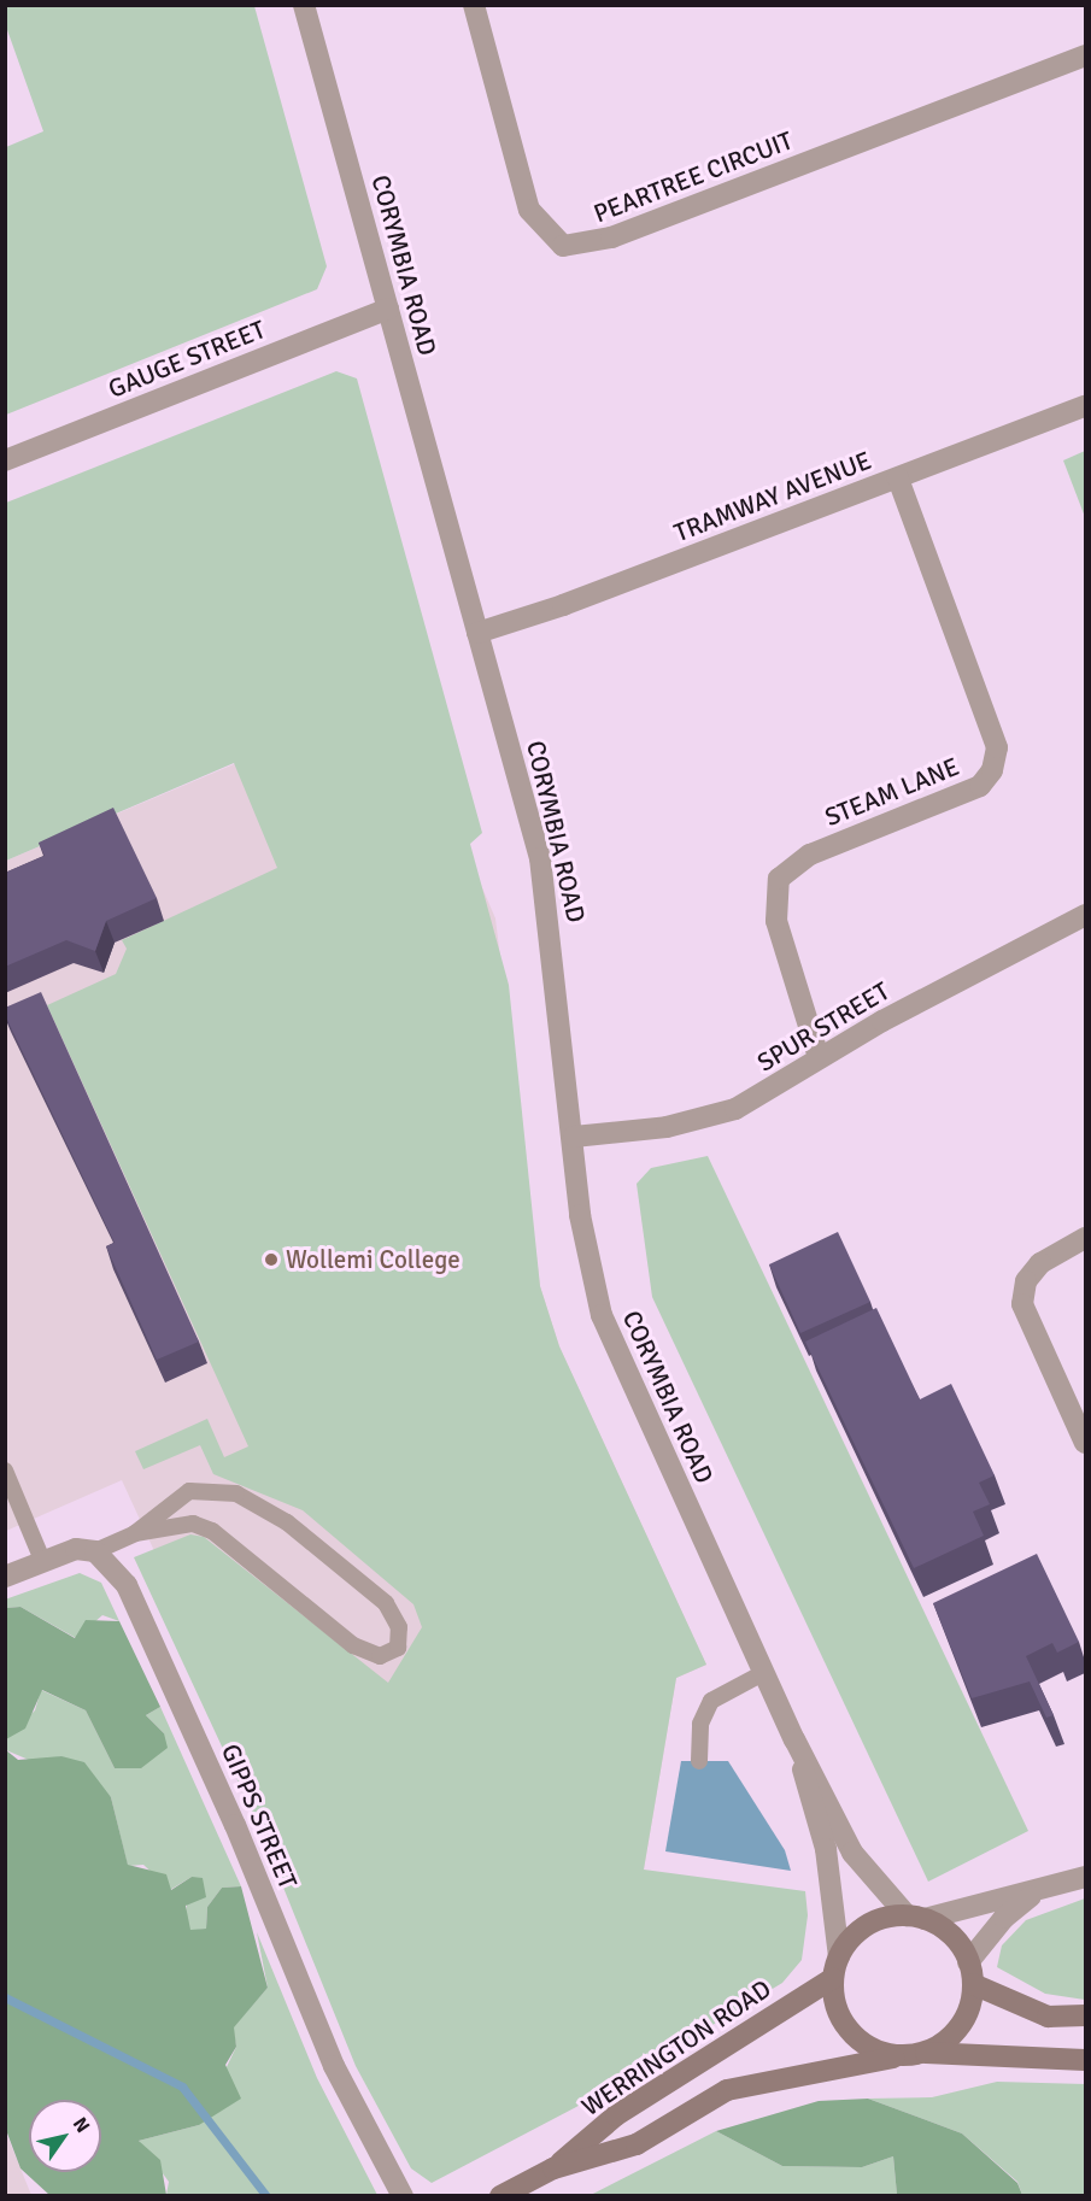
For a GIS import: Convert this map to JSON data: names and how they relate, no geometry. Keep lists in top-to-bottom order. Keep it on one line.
{"streets":{"main road":["WERRINGTON ROAD"],"street":["PEARTREE CIRCUIT","CORYMBIA ROAD","GAUGE STREET","TRAMWAY AVENUE","STEAM LANE","SPUR STREET","GIPPS STREET"]},"crossings":[["CORYMBIA ROAD","GAUGE STREET"],["CORYMBIA ROAD","TRAMWAY AVENUE"],["CORYMBIA ROAD","SPUR STREET"],["CORYMBIA ROAD","WERRINGTON ROAD"],["TRAMWAY AVENUE","STEAM LANE"],["STEAM LANE","SPUR STREET"]],"places":["Wollemi College"],"north":"top right"}
